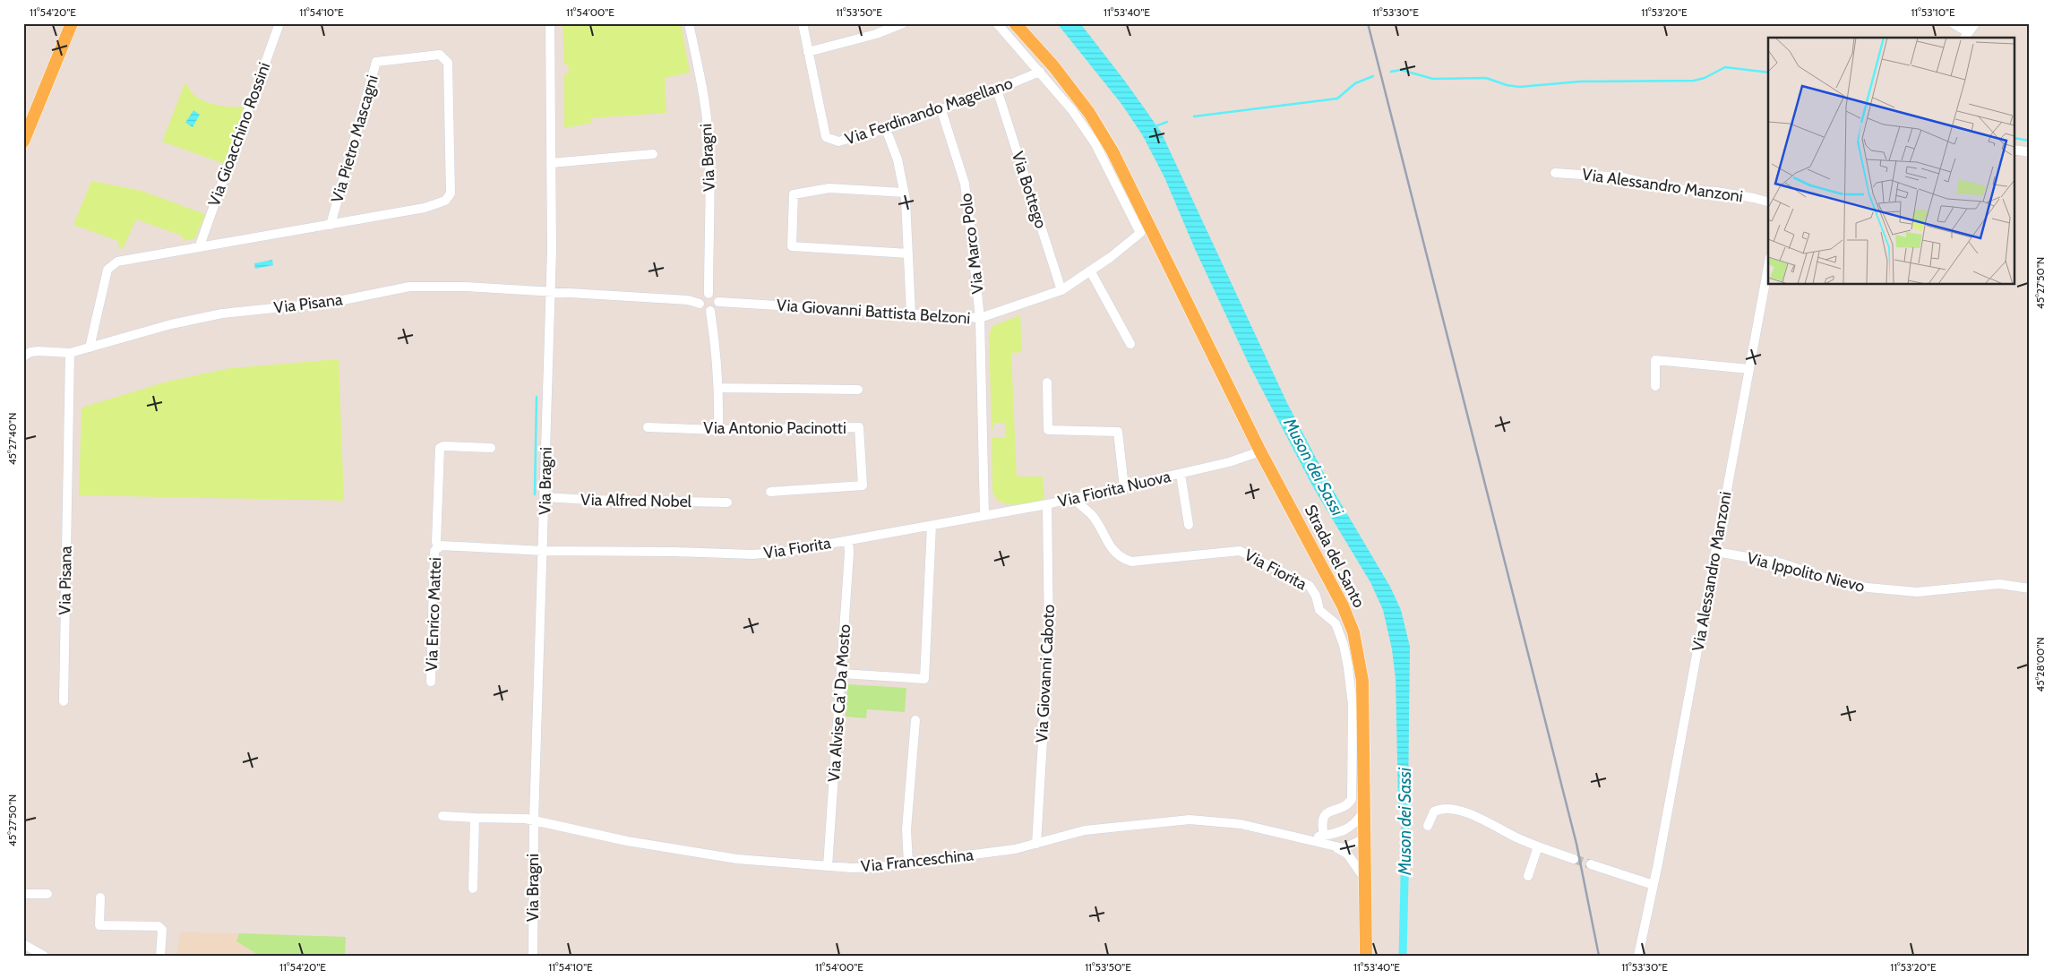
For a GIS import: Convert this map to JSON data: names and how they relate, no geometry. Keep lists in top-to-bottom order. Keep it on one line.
{"streets":{"main road":["Strada del Santo"],"street":["Via Ferdinando Magellano","Via Gioacchino Rossini","Via Pietro Mascagni","Via Bragni","Via Alessandro Manzoni","Via Bottego","Via Marco Polo","Via Pisana","Via Giovanni Battista Belzoni","Via Antonio Pacinotti","Via Fiorita Nuova","Via Alfred Nobel","Via Fiorita","Via Ippolito Nievo","Via Enrico Mattei","Via Giovanni Caboto","Via Alvise Ca' Da Mosto","Via Franceschina"]},"crossings":[["Via Ferdinando Magellano","Via Bottego"],["Via Ferdinando Magellano","Via Marco Polo"],["Via Ferdinando Magellano","Strada del Santo"],["Via Gioacchino Rossini","Via Pietro Mascagni"],["Via Pietro Mascagni","Via Pisana"],["Via Bragni","Via Pisana"],["Via Bragni","Via Giovanni Battista Belzoni"],["Via Bragni","Via Alfred Nobel"],["Via Bragni","Via Fiorita"],["Via Bragni","Via Enrico Mattei"],["Via Bragni","Via Franceschina"],["Via Alessandro Manzoni","Via Ippolito Nievo"],["Via Bottego","Via Giovanni Battista Belzoni"],["Via Marco Polo","Via Giovanni Battista Belzoni"],["Via Marco Polo","Via Fiorita"],["Via Giovanni Battista Belzoni","Strada del Santo"],["Via Fiorita Nuova","Via Fiorita"],["Via Fiorita Nuova","Strada del Santo"],["Via Fiorita Nuova","Via Giovanni Caboto"],["Via Fiorita","Via Enrico Mattei"],["Via Fiorita","Via Giovanni Caboto"],["Via Fiorita","Via Alvise Ca' Da Mosto"],["Via Fiorita","Via Franceschina"],["Strada del Santo","Via Franceschina"],["Via Giovanni Caboto","Via Franceschina"],["Via Alvise Ca' Da Mosto","Via Franceschina"]],"water":["Muson dei Sassi"],"coordinates":["11°54'20\"E","11°54'10\"E","11°54'00\"E","11°53'50\"E","11°53'40\"E","11°53'30\"E","11°53'20\"E","11°53'10\"E","45°27'50\"N","45°27'40\"N","45°28'00\"N"]}
